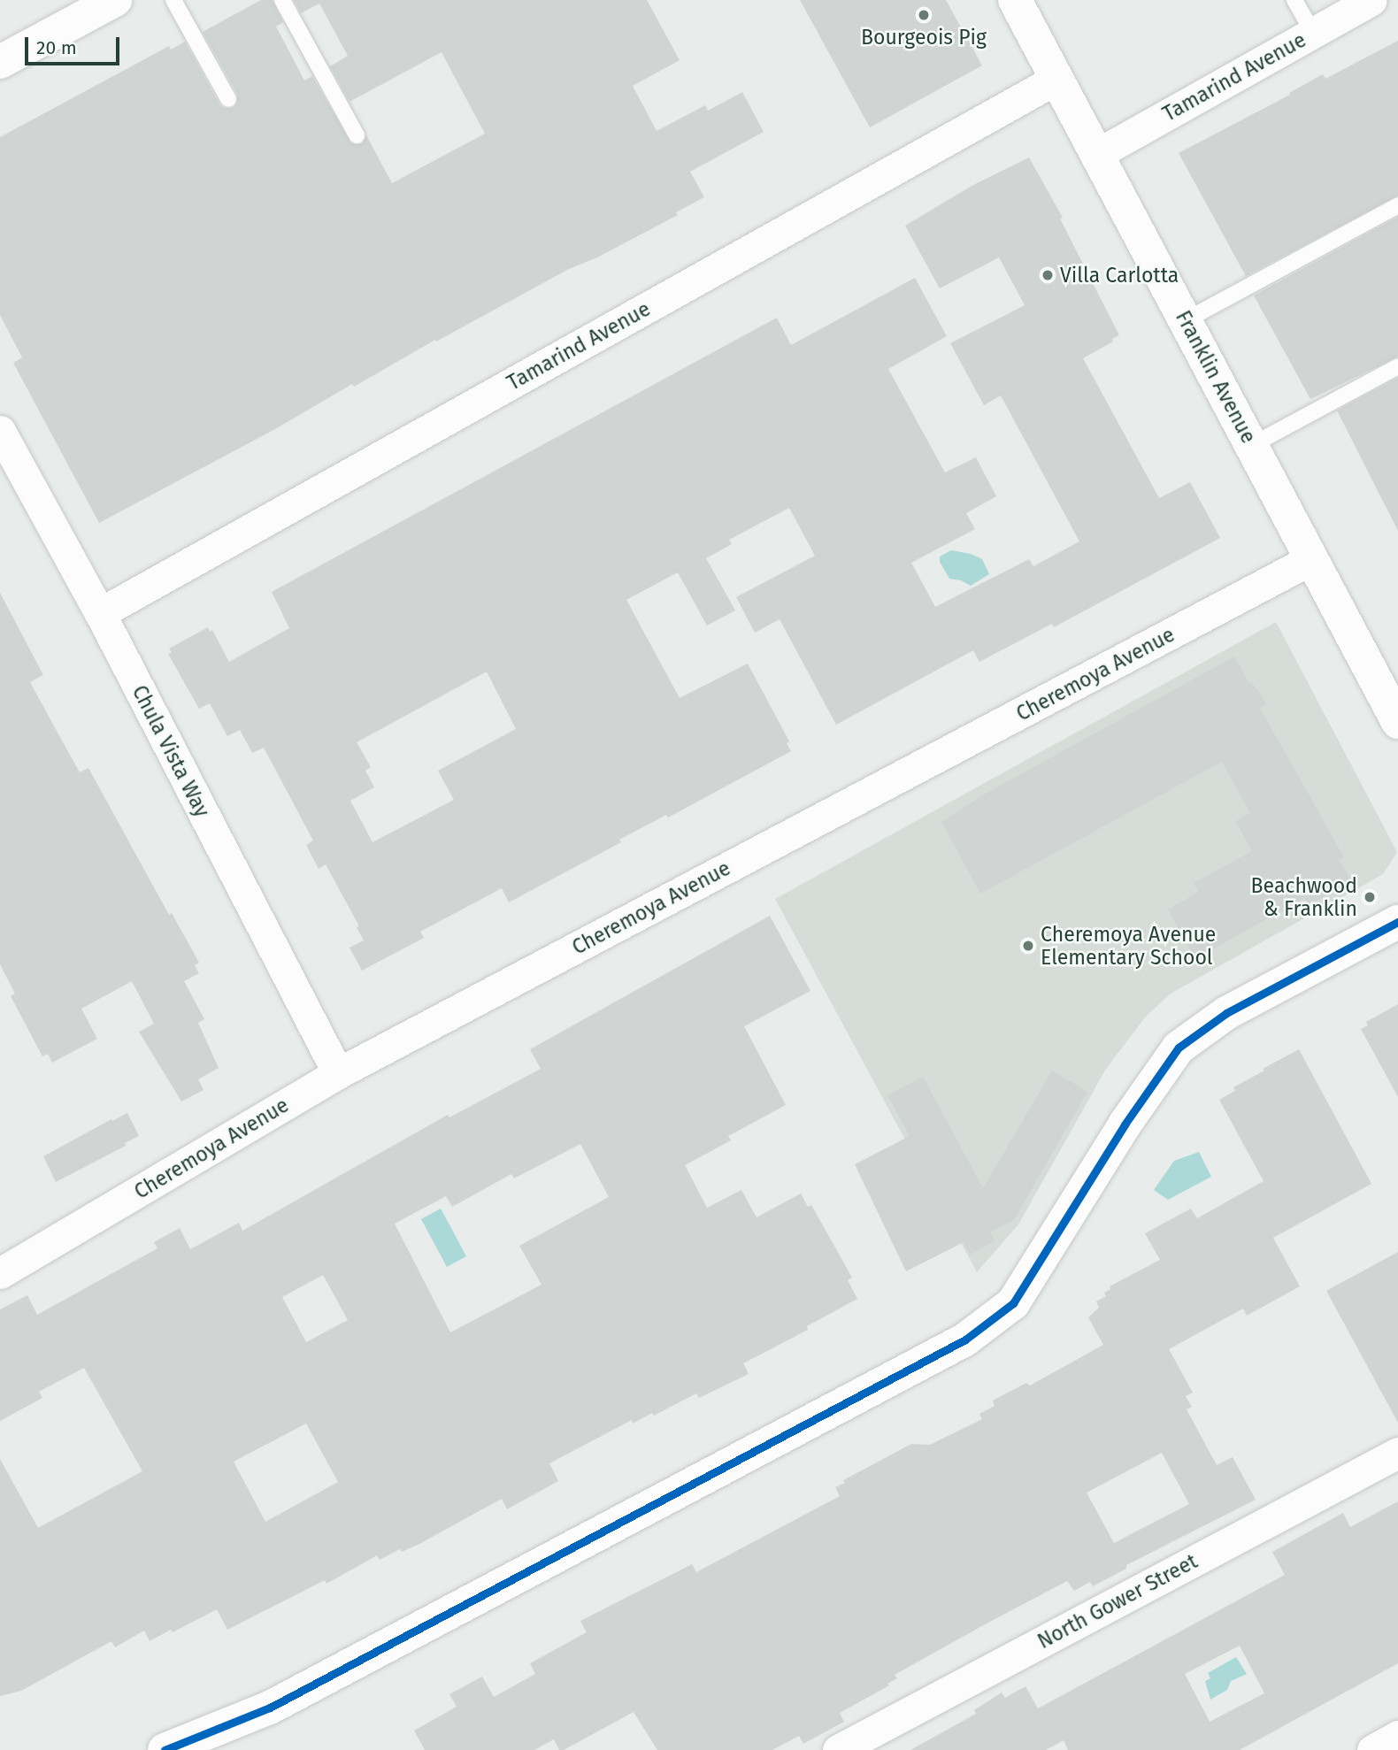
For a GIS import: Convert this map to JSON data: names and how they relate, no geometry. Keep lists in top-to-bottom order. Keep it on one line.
{"streets":{"street":["Tamarind Avenue","Franklin Avenue","Cheremoya Avenue","Chula Vista Way","North Gower Street"]},"crossings":[["Tamarind Avenue","Franklin Avenue"],["Tamarind Avenue","Chula Vista Way"],["Franklin Avenue","Cheremoya Avenue"],["Cheremoya Avenue","Chula Vista Way"]],"places":["Bourgeois Pig","Villa Carlotta","Beachwood & Franklin","Cheremoya Avenue Elementary School"],"scale_bar":"20 m"}
